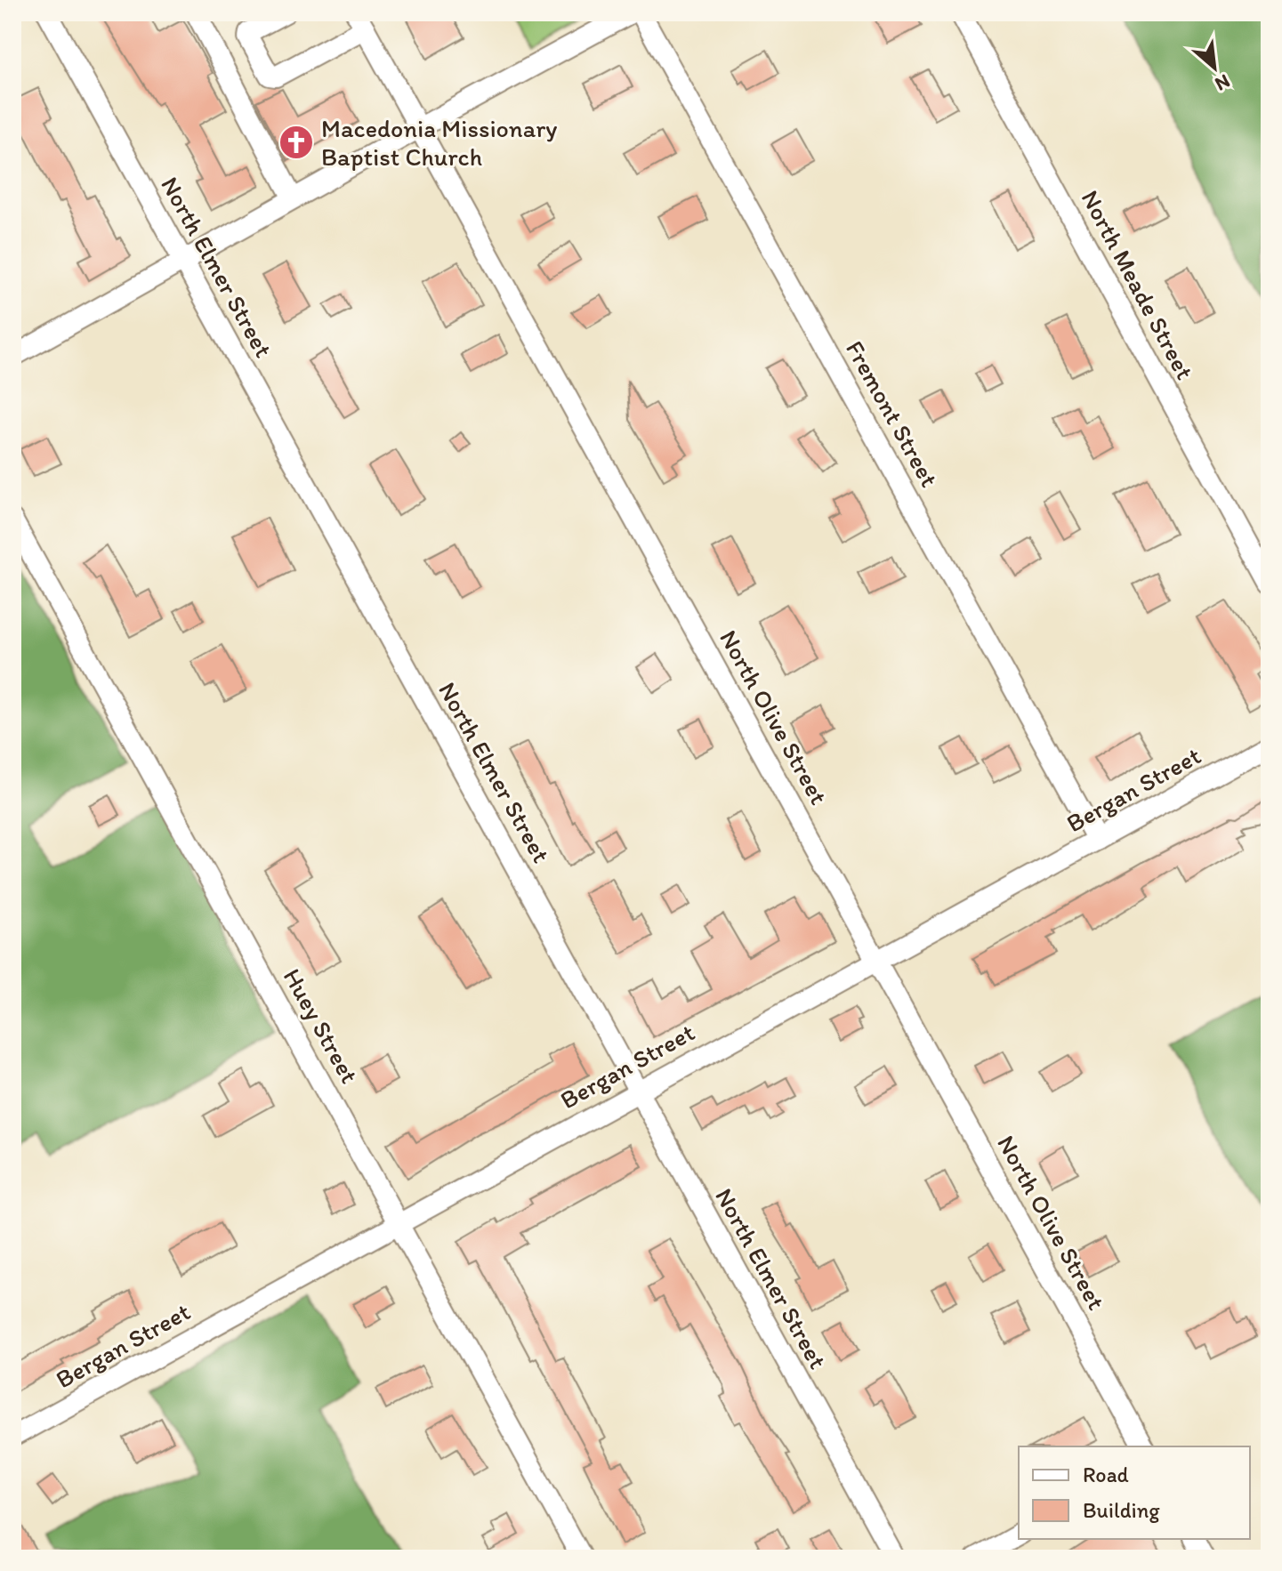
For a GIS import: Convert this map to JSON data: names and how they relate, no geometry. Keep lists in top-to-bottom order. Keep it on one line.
{"streets":{"street":["North Elmer Street","North Meade Street","Fremont Street","North Olive Street","Bergan Street","Huey Street"]},"crossings":[["North Elmer Street","Bergan Street"],["Fremont Street","Bergan Street"],["North Olive Street","Bergan Street"],["Bergan Street","Huey Street"]],"places":{"church":["Macedonia Missionary Baptist Church"]},"legend":["Road","Building"],"north":"bottom right"}
